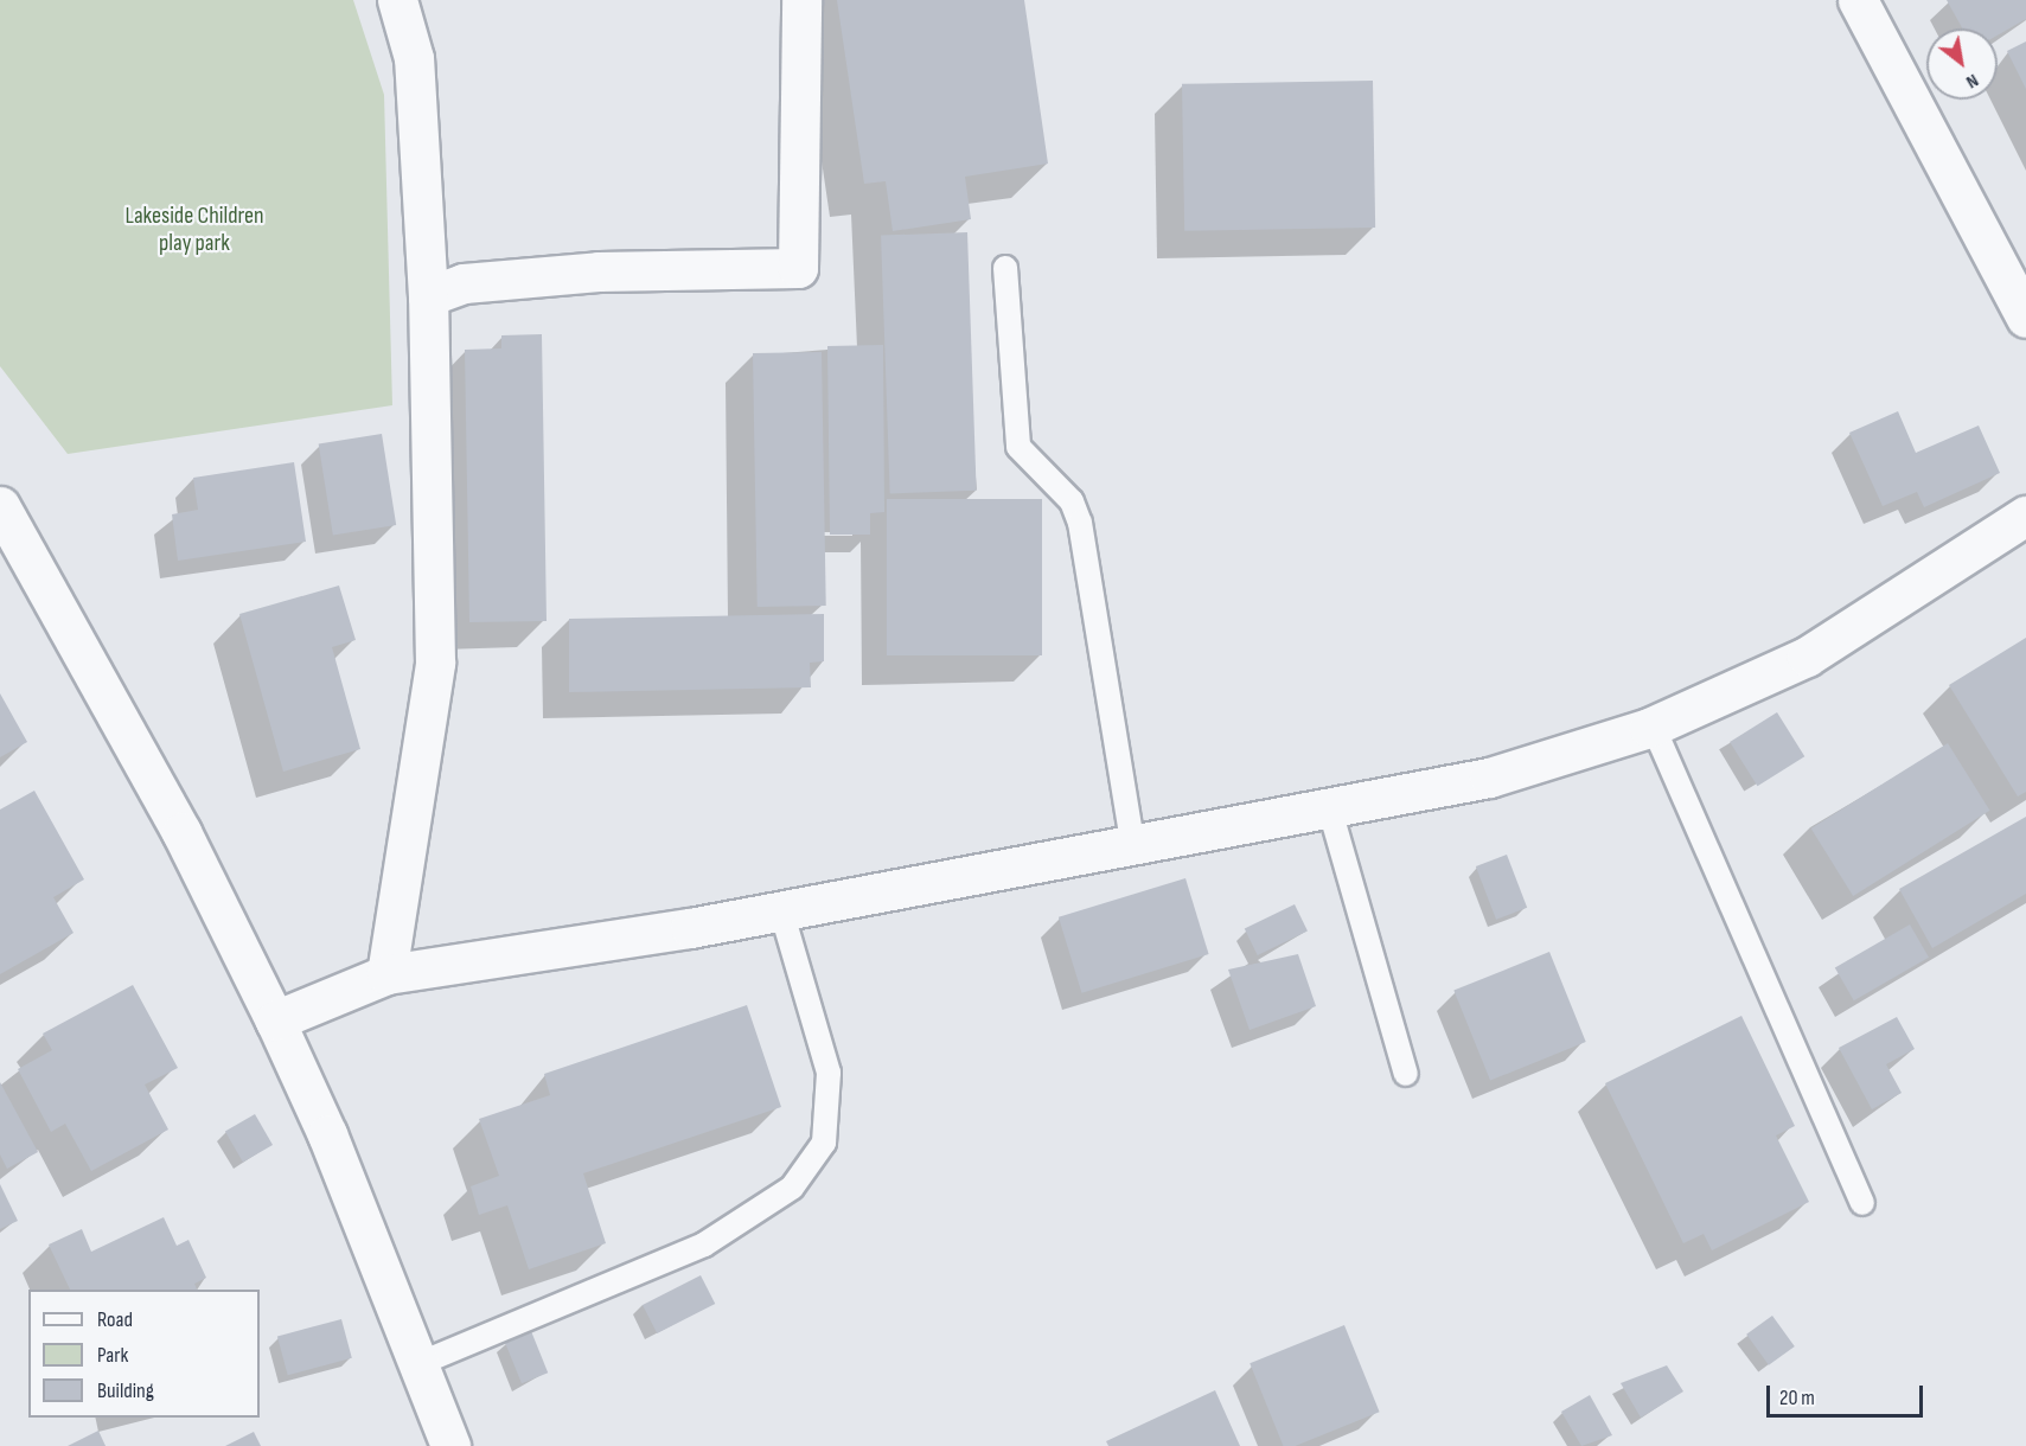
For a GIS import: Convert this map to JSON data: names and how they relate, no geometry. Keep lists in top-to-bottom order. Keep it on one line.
{"parks":["Lakeside Children play park"],"legend":["Road","Park","Building"],"scale_bar":"20 m","north":"bottom right"}
